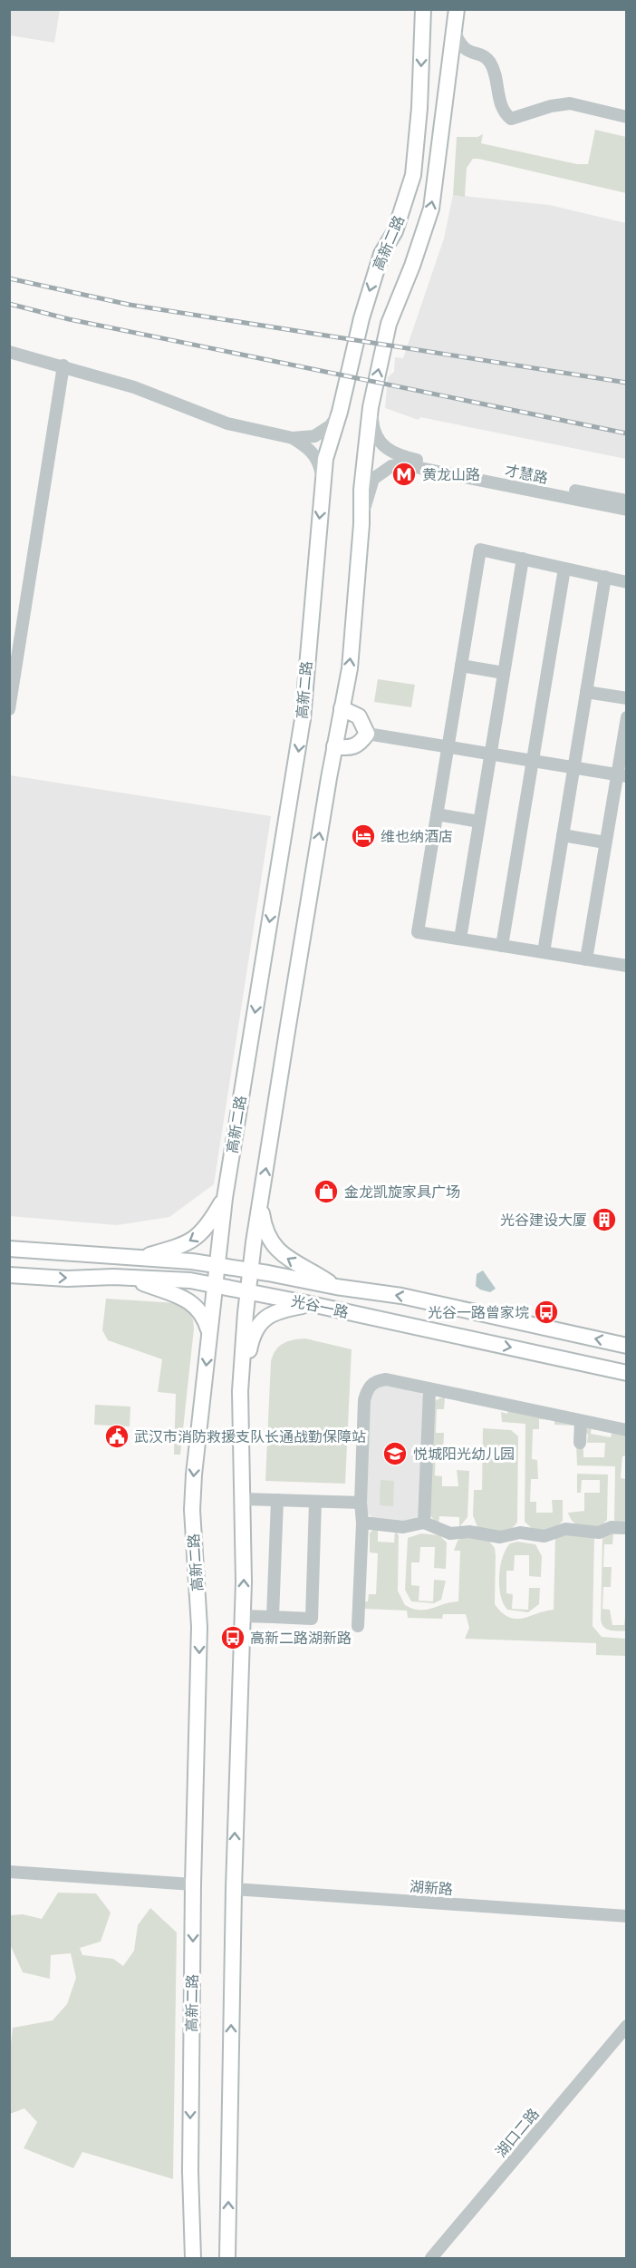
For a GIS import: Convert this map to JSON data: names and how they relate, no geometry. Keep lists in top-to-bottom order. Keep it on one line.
{"streets":{"main road":["高新二路","光谷一路"],"street":["才慧路","湖新路","湖口二路"]},"crossings":[["高新二路","才慧路"],["高新二路","光谷一路"],["高新二路","湖新路"]],"places":{"metro station":["黄龙山路"],"hotel":["维也纳酒店"],"shop":["金龙凯旋家具广场"],"building":["光谷建设大厦"],"bus stop":["光谷一路曾家垸","高新二路湖新路"],"public building":["武汉市消防救援支队长通战勤保障站"],"school or university":["悦城阳光幼儿园"]}}
